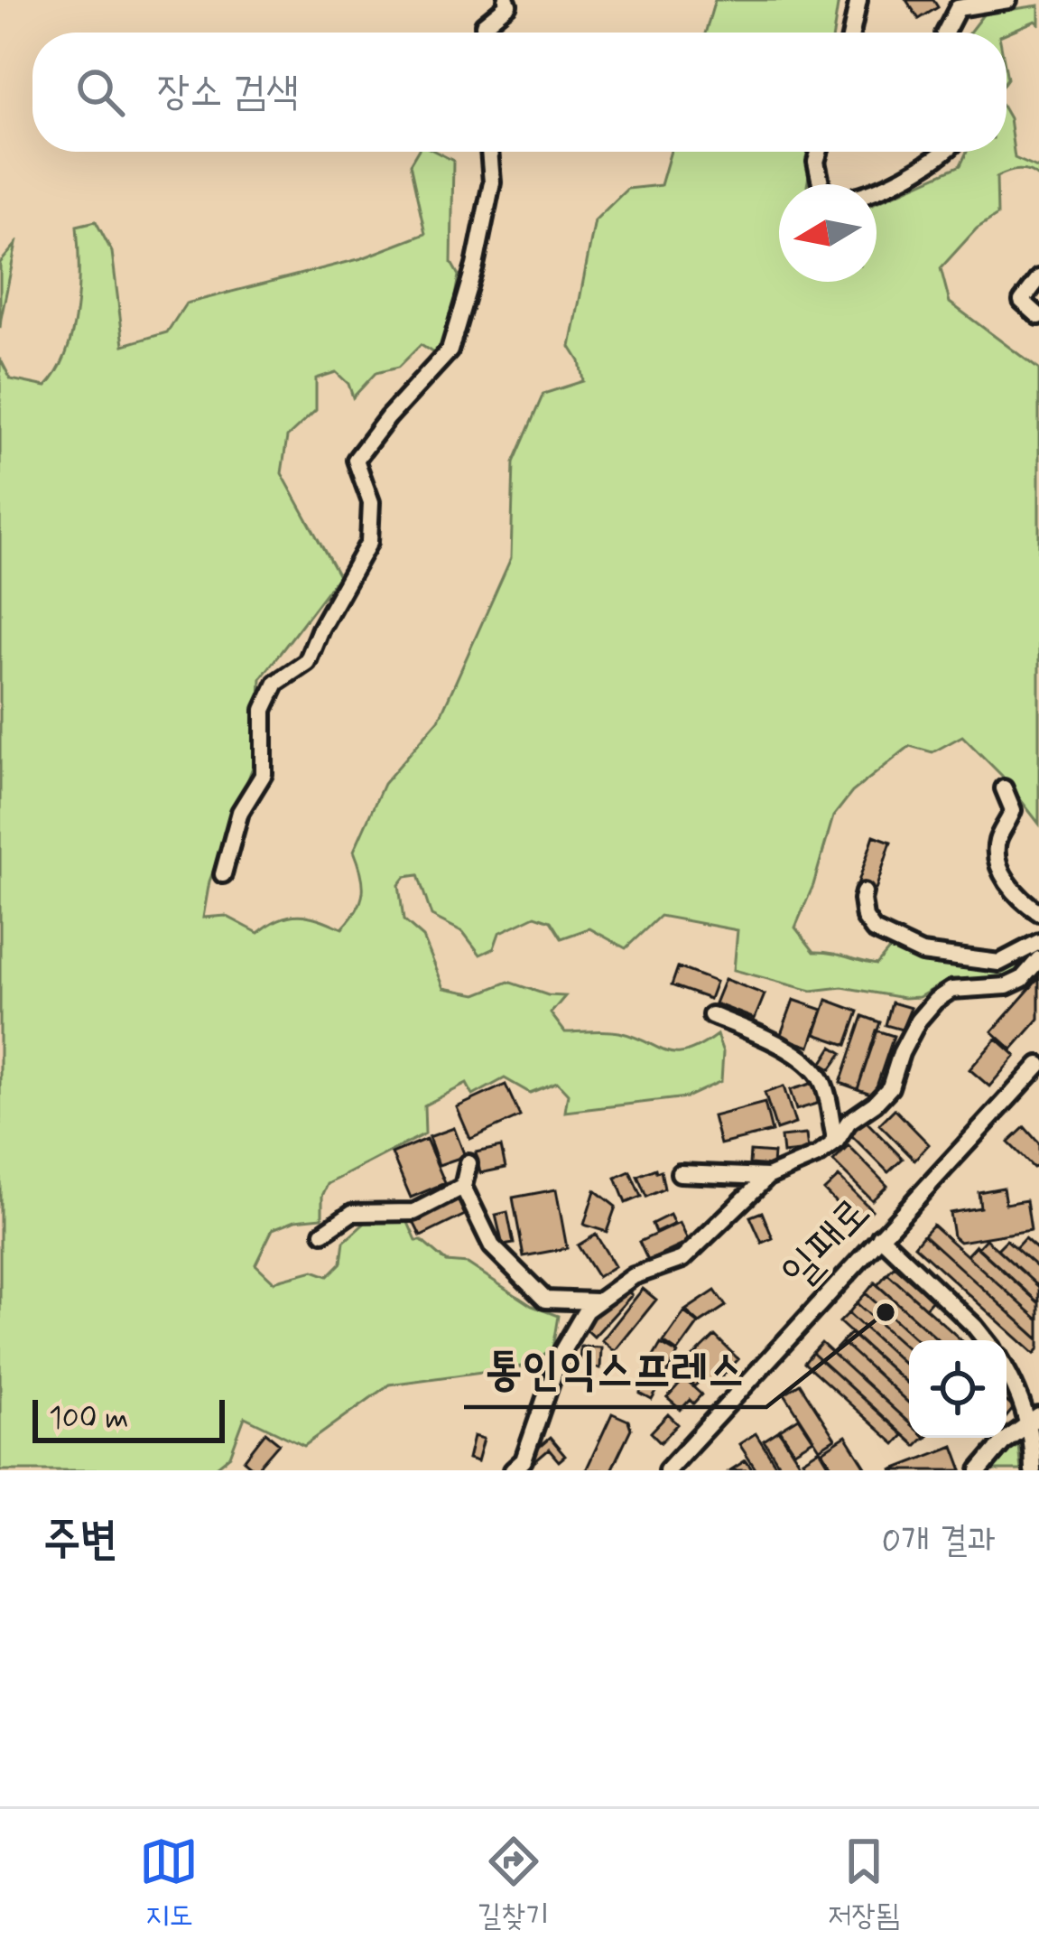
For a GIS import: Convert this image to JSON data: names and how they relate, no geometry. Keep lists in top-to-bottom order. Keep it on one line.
{"streets":{"street":["일패로"]},"places":["통인익스프레스"],"scale_bar":"100 m","north":"left","page":{"search":"장소 검색","scale":"100 m","heading":["주변","0개 결과"],"nav":["지도","길찾기","저장됨"]}}
